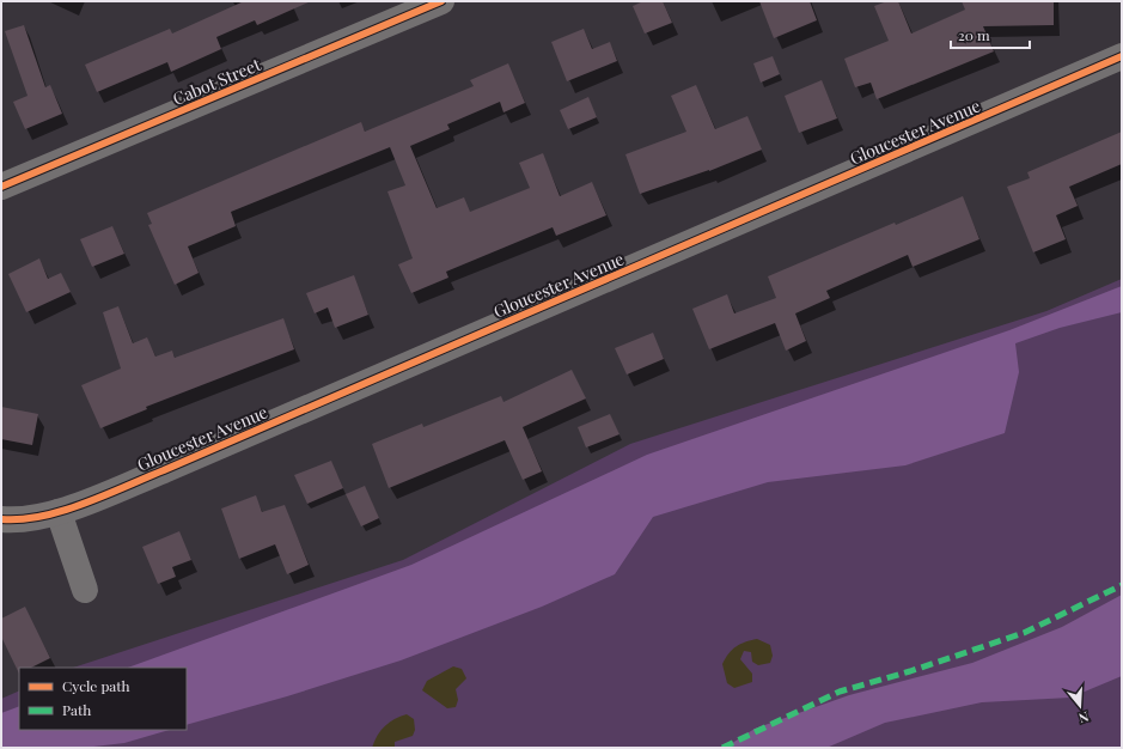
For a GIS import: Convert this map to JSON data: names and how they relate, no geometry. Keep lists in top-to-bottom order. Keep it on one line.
{"streets":{"street":["Cabot Street","Gloucester Avenue"]},"legend":["Cycle path","Path"],"scale_bar":"20 m","north":"bottom"}
